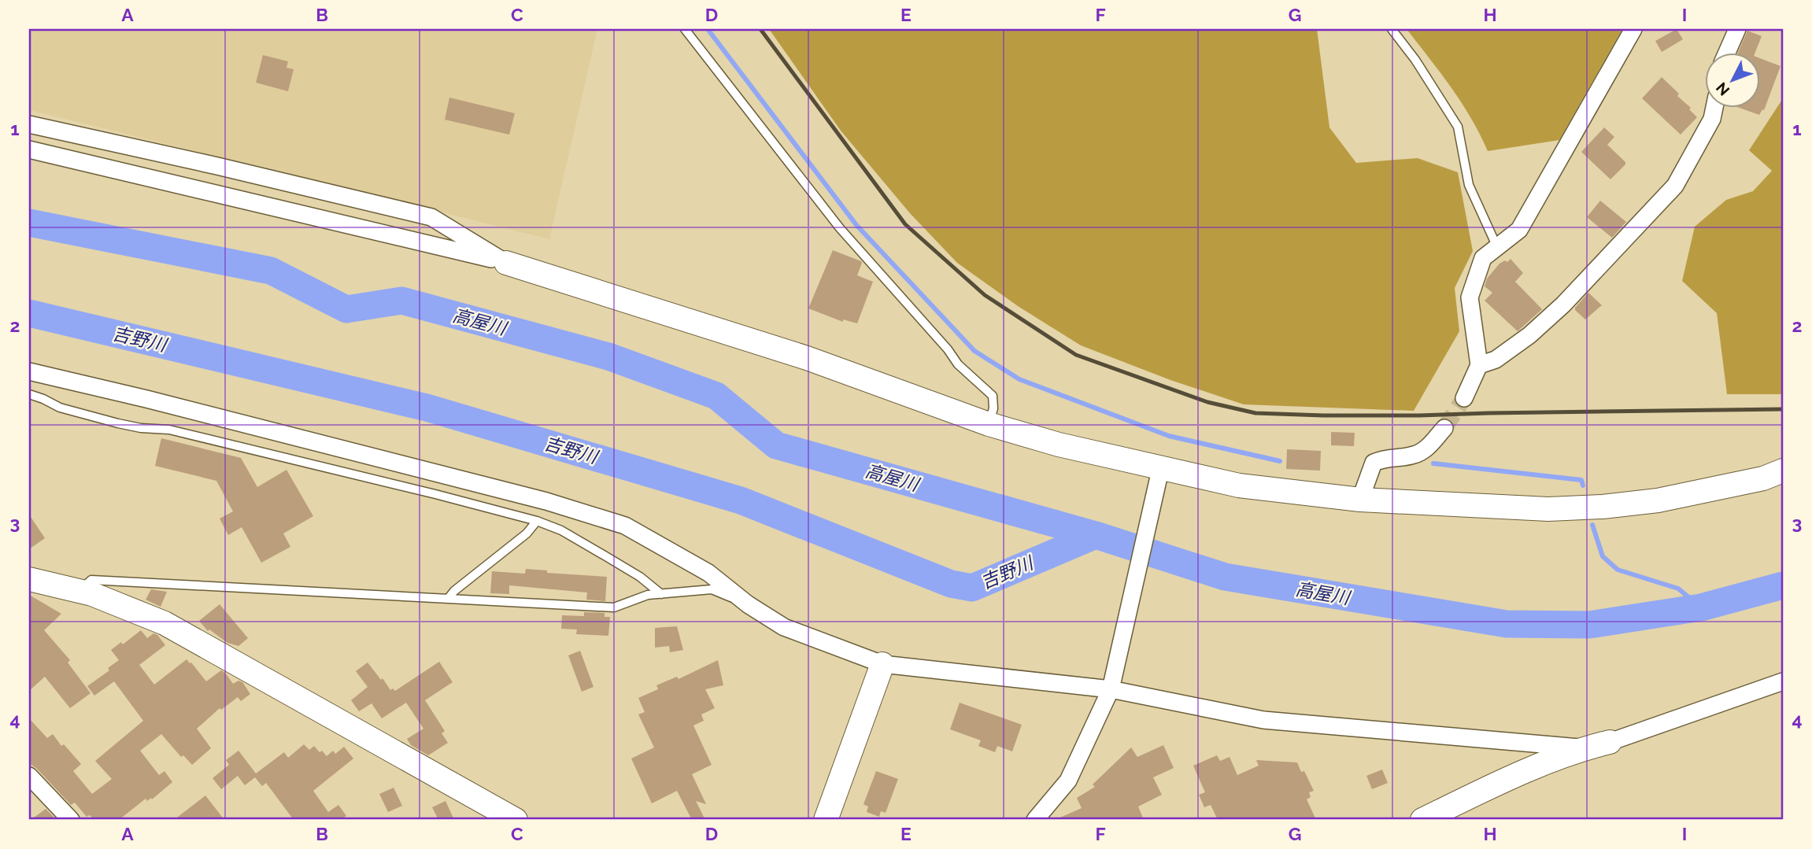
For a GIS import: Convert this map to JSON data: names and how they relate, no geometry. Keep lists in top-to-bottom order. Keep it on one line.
{"water":["高屋川","吉野川"],"north":"bottom left","grid":{"columns":["A","B","C","D","E","F","G","H","I"],"rows":["1","2","3","4"]}}
